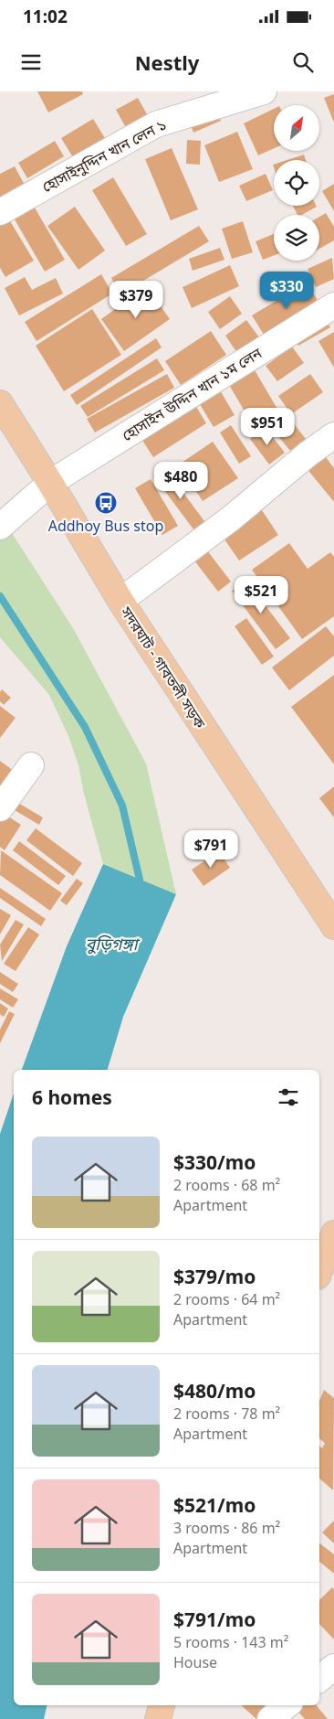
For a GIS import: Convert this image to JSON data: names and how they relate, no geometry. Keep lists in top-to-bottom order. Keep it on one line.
{"streets":{"highway":["সদরঘাট - গাবতলী সড়ক"],"street":["হোসাইনুদ্দিন খান লেন ১","হোসাইন উদ্দিন খান ১ম লেন"]},"crossings":[["হোসাইন উদ্দিন খান ১ম লেন","সদরঘাট - গাবতলী সড়ক"]],"water":["বুড়িগঙ্গা"],"places":{"bus stop":["Addhoy Bus stop"]},"north":"top right","page":{"status":"11:02","header":"Nestly","price":["$330","$379","$951","$480","$521","$791"],"heading":"6 homes","list":[{"name":"$330/mo","note":"2 rooms · 68 m² · Apartment"},{"name":"$379/mo","note":"2 rooms · 64 m² · Apartment"},{"name":"$480/mo","note":"2 rooms · 78 m² · Apartment"},{"name":"$521/mo","note":"3 rooms · 86 m² · Apartment"},{"name":"$791/mo","note":"5 rooms · 143 m² · House"}]}}
